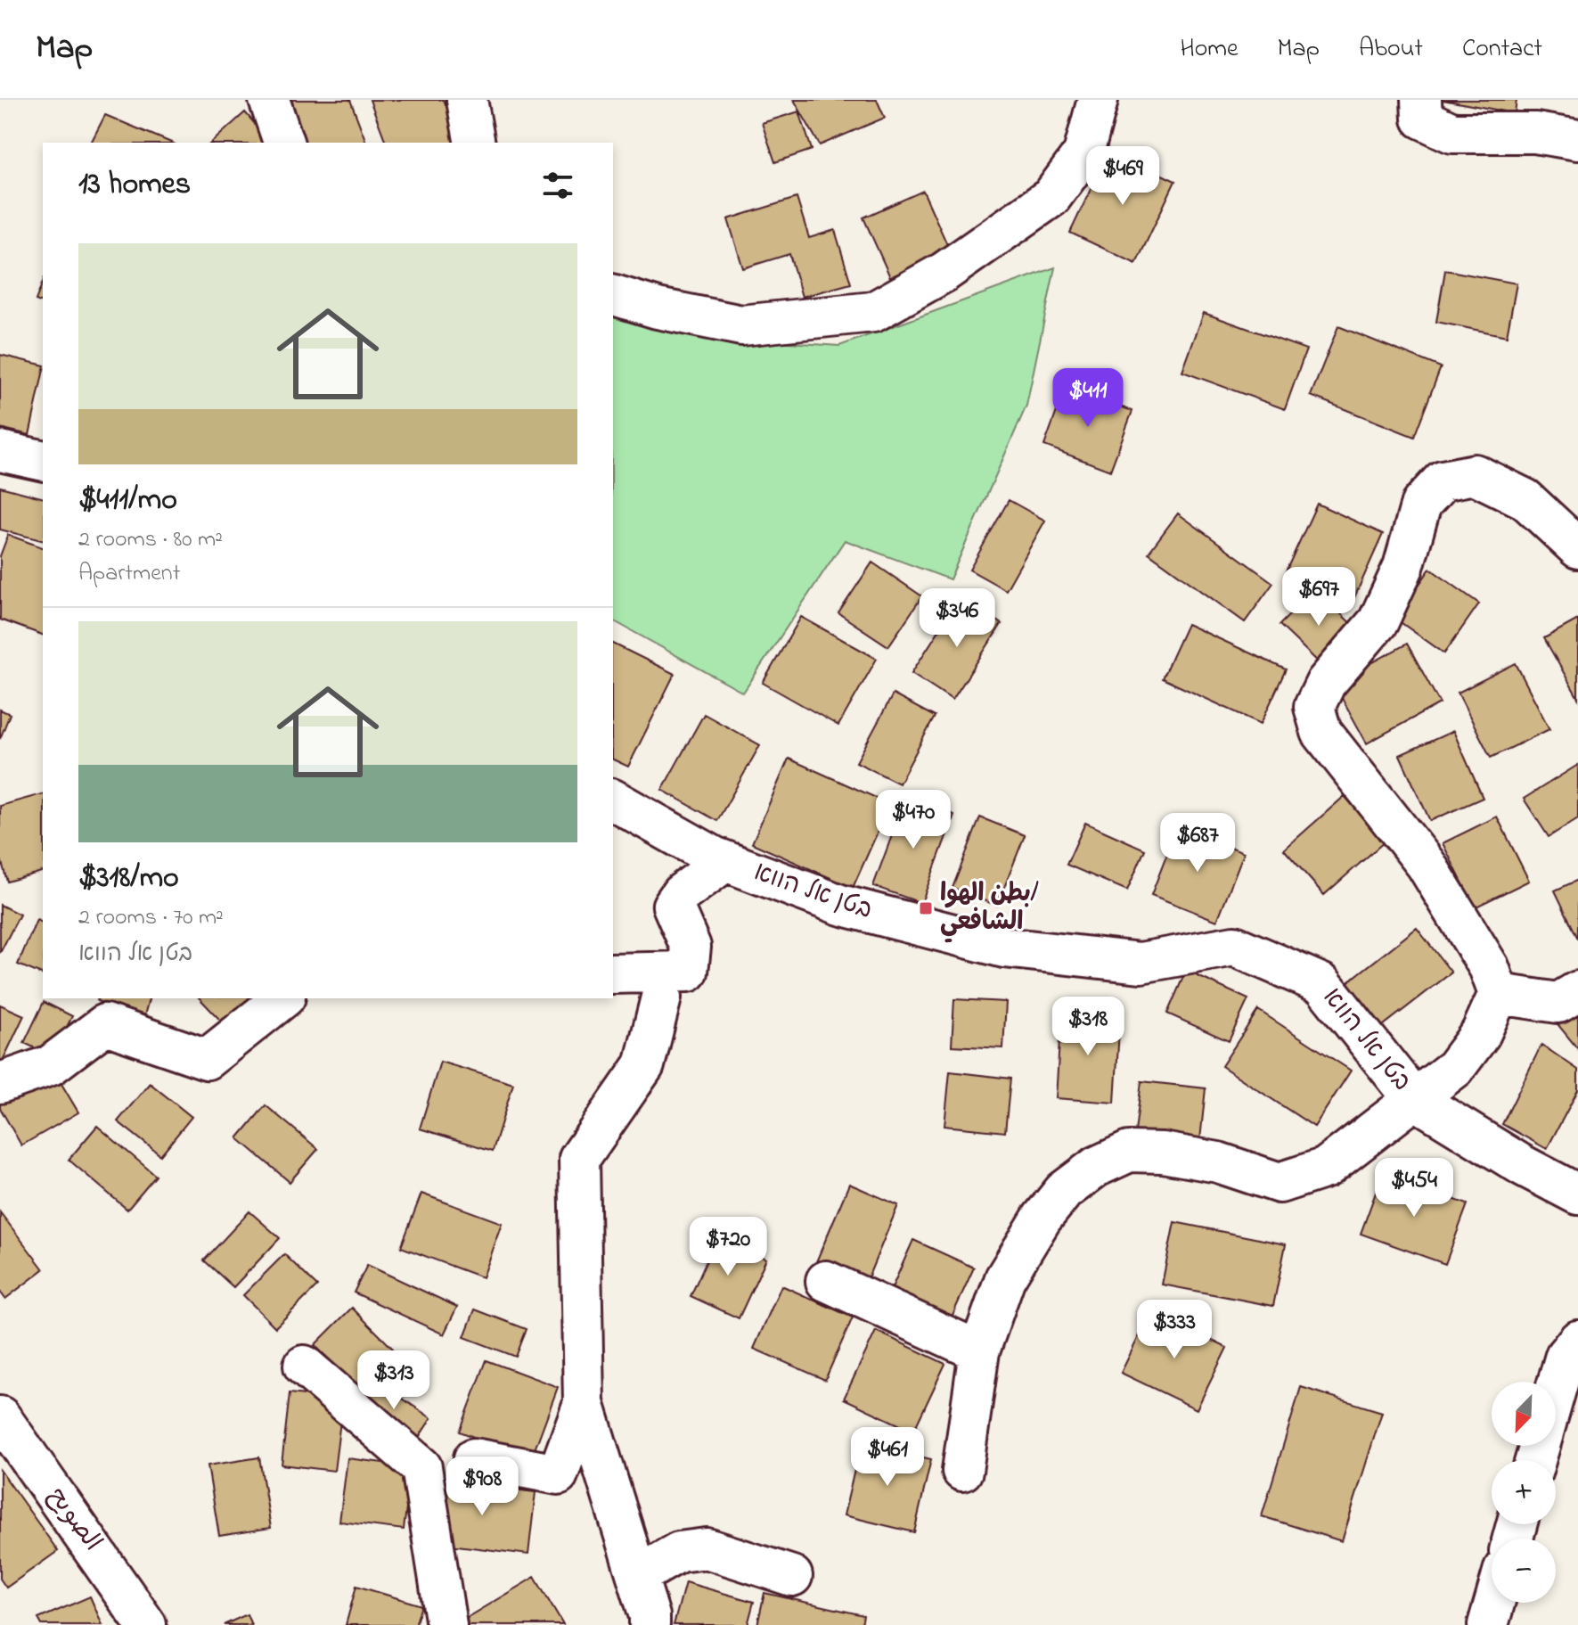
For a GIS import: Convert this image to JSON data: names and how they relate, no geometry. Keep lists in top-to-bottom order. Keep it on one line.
{"streets":{"street":["בטן אל הווא","الصويح"]},"places":{"transit":["بطن الهوا/ الشافعي"]},"north":"bottom left","page":{"header":"Map","nav":["Home","Map","About","Contact"],"heading":"13 homes","price":["$469","$411","$697","$346","$470","$687","$318","$454","$720","$333","$313","$461","$908"],"list":[{"name":"$411/mo","note":"2 rooms · 80 m² · Apartment"},{"name":"$318/mo","note":"2 rooms · 70 m² · בטן אל הווא"}],"map_buttons":["+","−"]}}
